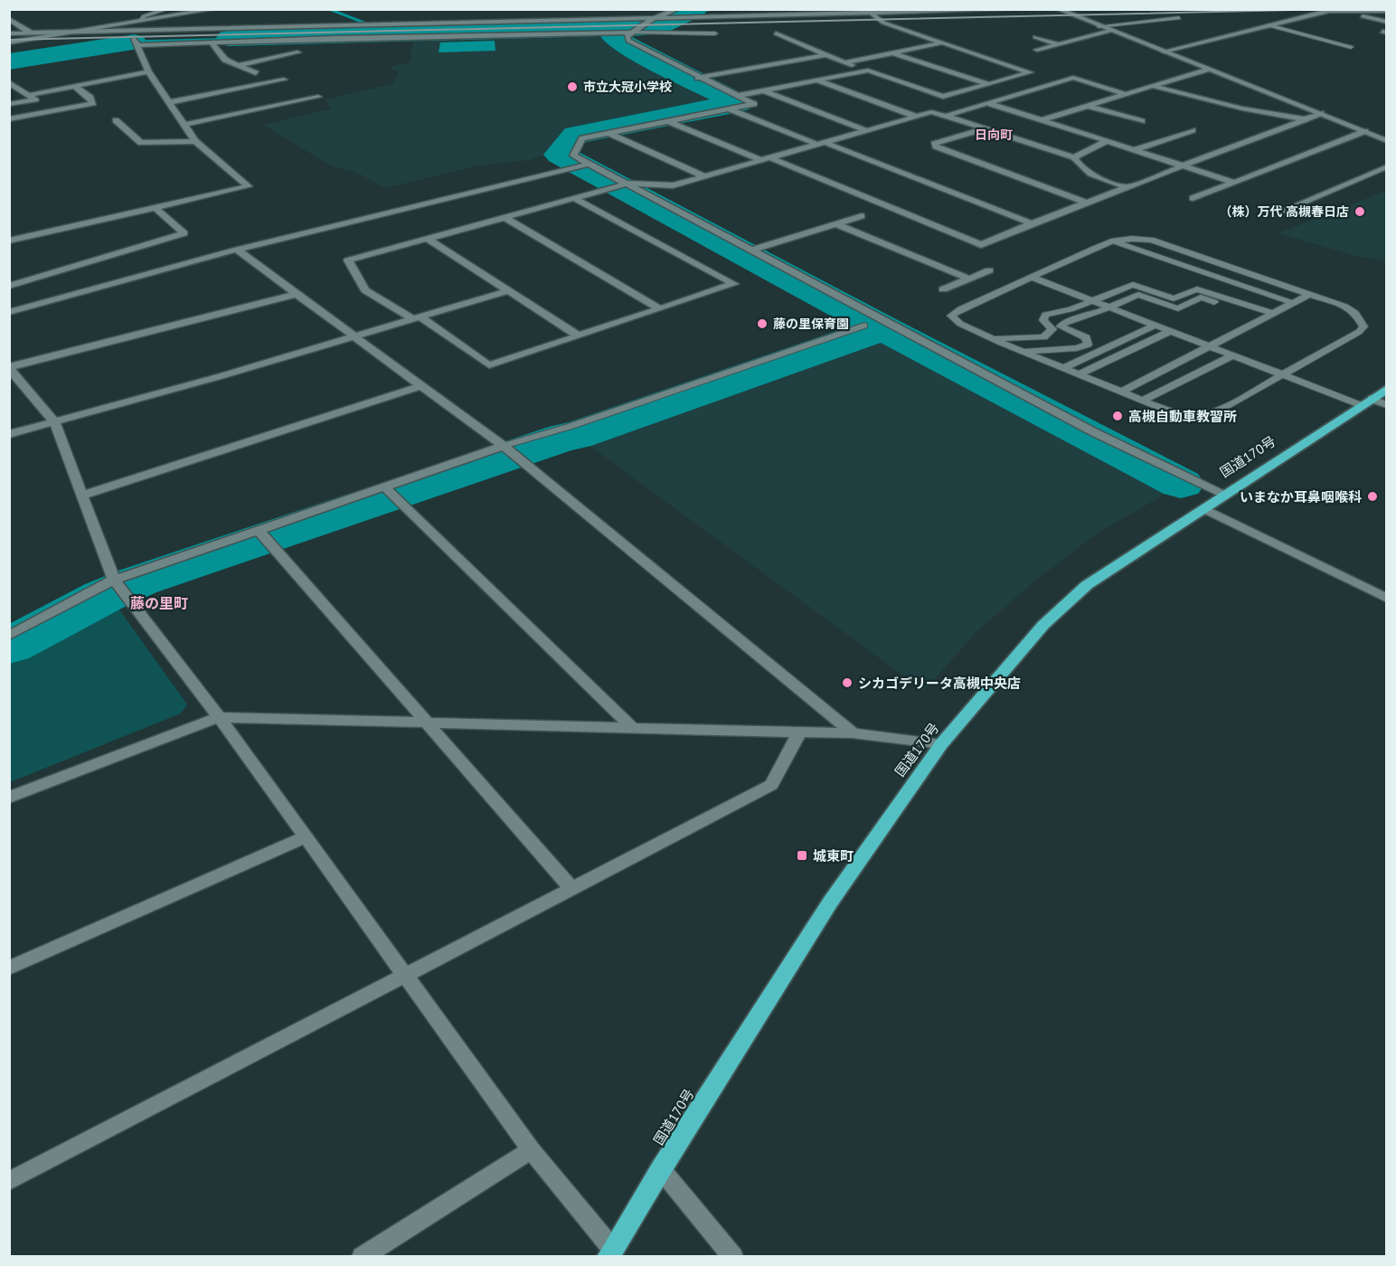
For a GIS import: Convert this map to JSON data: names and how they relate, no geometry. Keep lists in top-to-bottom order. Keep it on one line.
{"streets":{"highway":["国道170号"]},"districts":["日向町","藤の里町"],"places":{"other":["市立大冠小学校","（株）万代 高槻春日店","藤の里保育園","高槻自動車教習所","いまなか耳鼻咽喉科","シカゴデリータ高槻中央店"],"transit":["城東町"]}}
